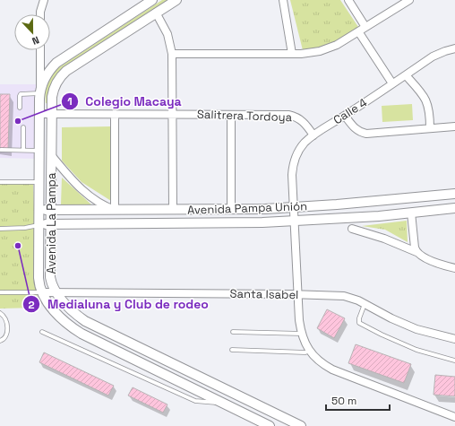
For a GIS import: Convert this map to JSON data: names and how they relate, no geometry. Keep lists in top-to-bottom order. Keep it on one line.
{"streets":{"street":["Calle 4","Salitrera Tordoya","Avenida Pampa Unión","Avenida La Pampa","Santa Isabel"]},"crossings":[["Calle 4","Salitrera Tordoya"],["Calle 4","Avenida Pampa Unión"],["Calle 4","Santa Isabel"],["Salitrera Tordoya","Avenida La Pampa"],["Avenida Pampa Unión","Avenida La Pampa"],["Avenida La Pampa","Santa Isabel"]],"places":["Colegio Macaya","Medialuna y Club de rodeo"],"scale_bar":"50 m","north":"bottom"}
